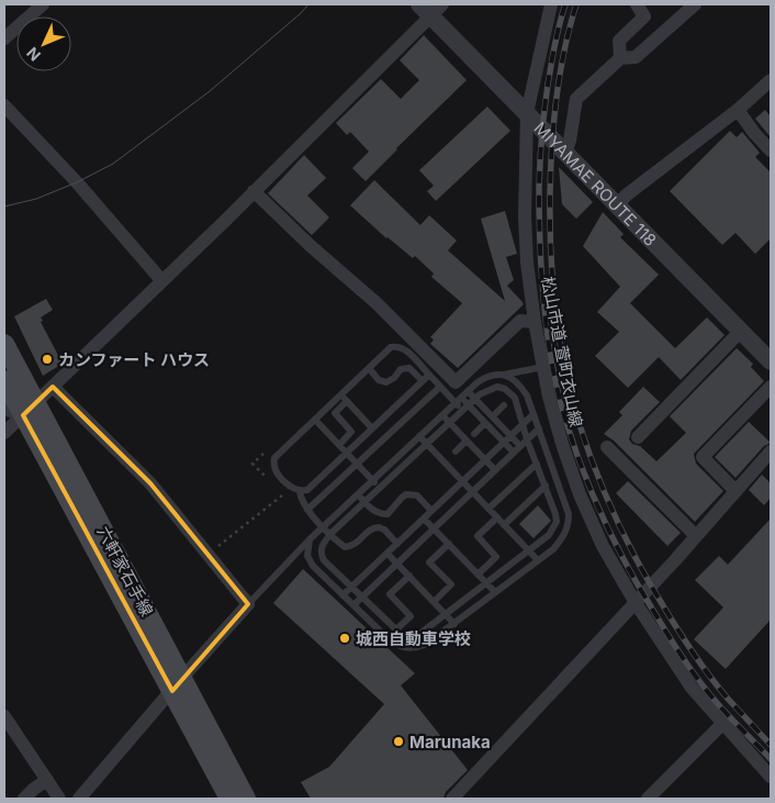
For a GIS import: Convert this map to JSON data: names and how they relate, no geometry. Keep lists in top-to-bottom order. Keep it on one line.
{"streets":{"main road":["六軒家石手線"],"street":["MIYAMAE ROUTE 118","松山市道 萱町衣山線"]},"crossings":[["MIYAMAE ROUTE 118","松山市道 萱町衣山線"]],"places":["カンファート ハウス","城西自動車学校","Marunaka"],"north":"bottom left"}
